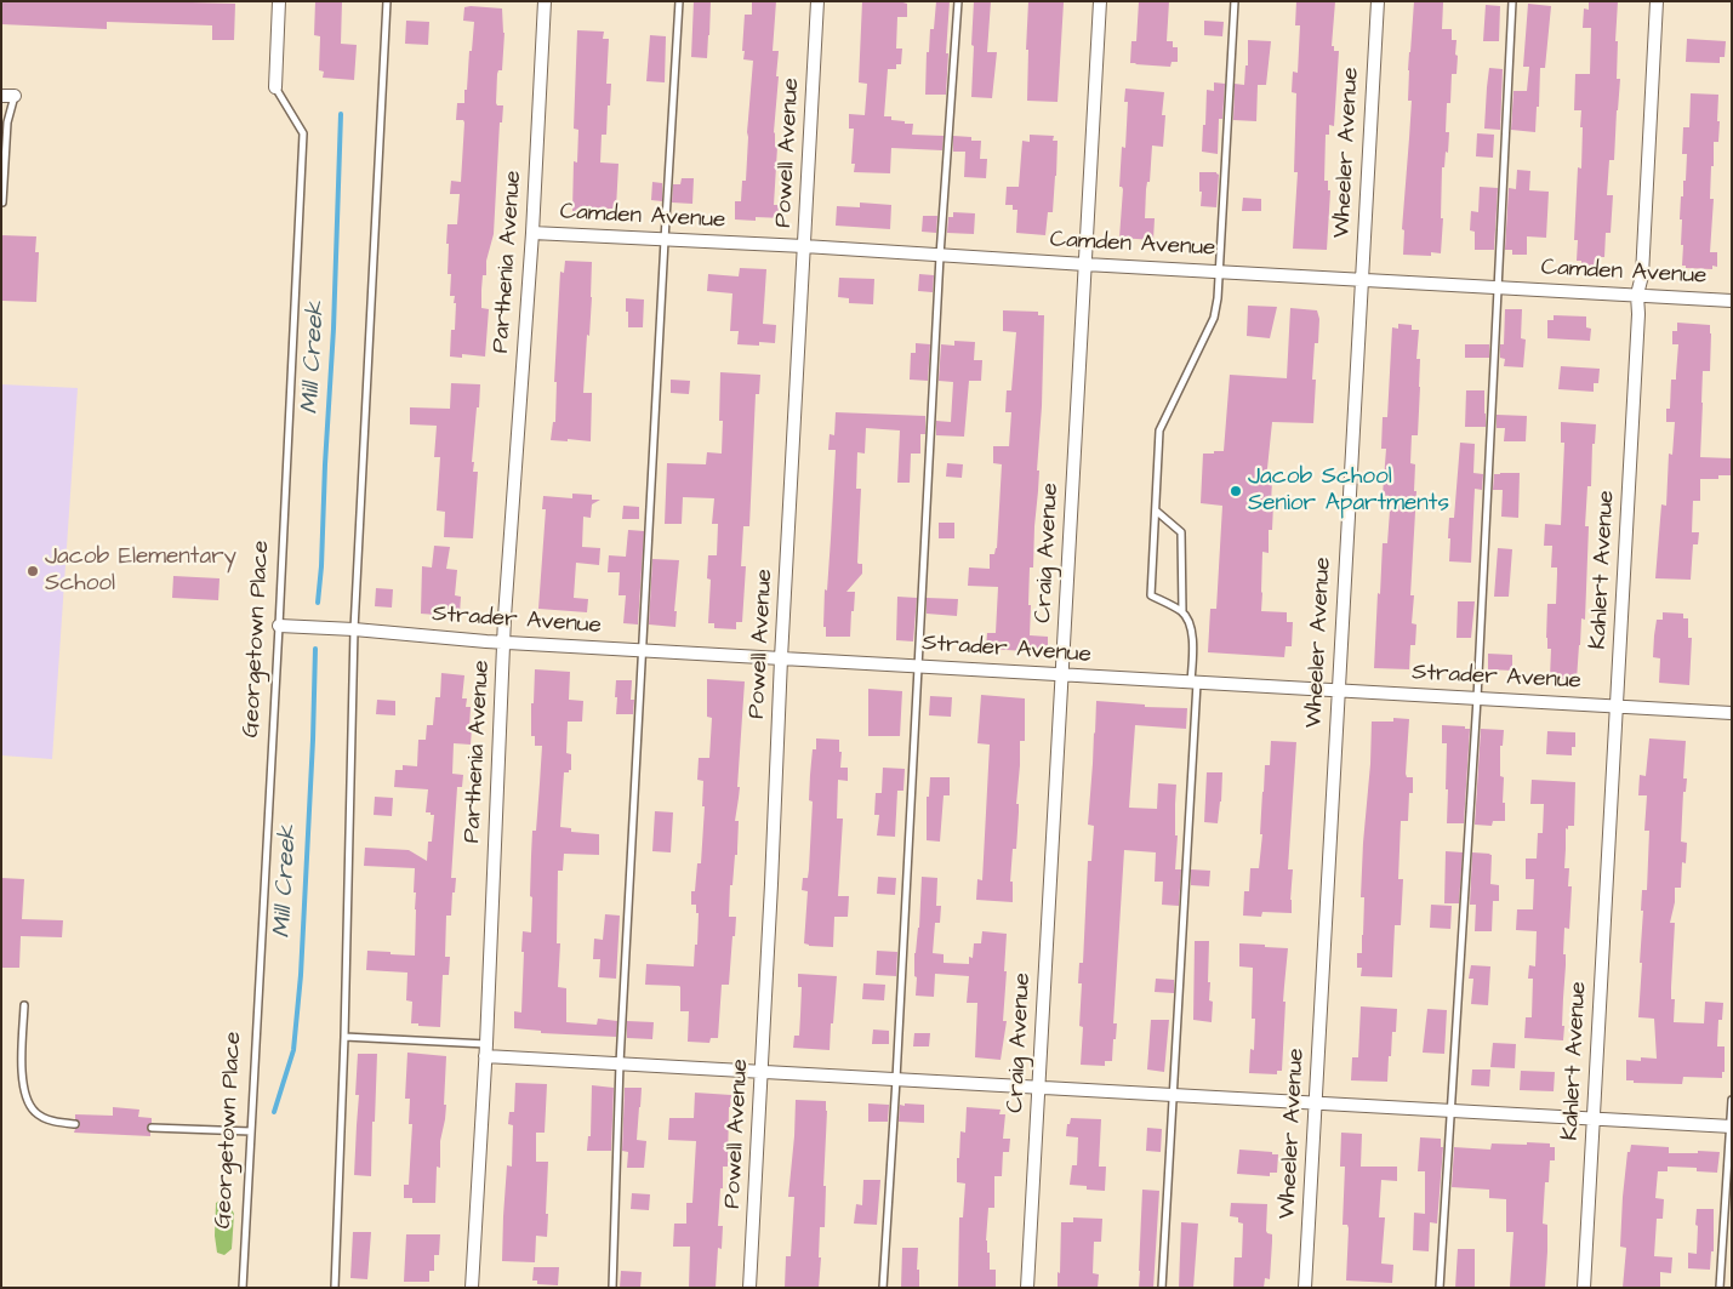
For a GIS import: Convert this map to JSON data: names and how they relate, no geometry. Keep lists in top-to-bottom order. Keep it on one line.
{"streets":{"street":["Powell Avenue","Wheeler Avenue","Camden Avenue","Parthenia Avenue","Craig Avenue","Kahlert Avenue","Strader Avenue","Georgetown Place"]},"crossings":[["Powell Avenue","Camden Avenue"],["Powell Avenue","Strader Avenue"],["Wheeler Avenue","Camden Avenue"],["Wheeler Avenue","Strader Avenue"],["Camden Avenue","Parthenia Avenue"],["Camden Avenue","Craig Avenue"],["Camden Avenue","Kahlert Avenue"],["Parthenia Avenue","Strader Avenue"],["Craig Avenue","Strader Avenue"],["Kahlert Avenue","Strader Avenue"],["Strader Avenue","Georgetown Place"]],"water":["Mill Creek"],"places":["Jacob School Senior Apartments","Jacob Elementary School"]}
